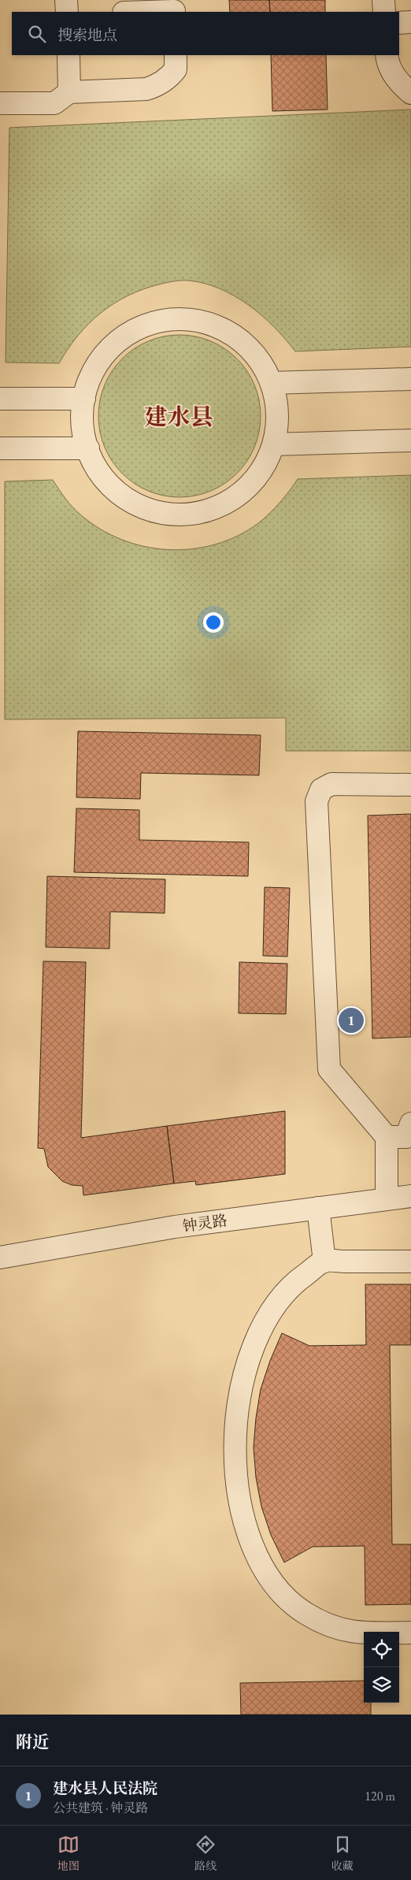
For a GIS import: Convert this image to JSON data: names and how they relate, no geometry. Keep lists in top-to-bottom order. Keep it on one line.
{"streets":{"street":["钟灵路"]},"districts":["建水县"],"page":{"search":"搜索地点","pins":"1","heading":"附近","list":[{"mark":"1","name":"建水县人民法院","note":"公共建筑 · 钟灵路","value":"120 m"}],"nav":["地图","路线","收藏"]}}
